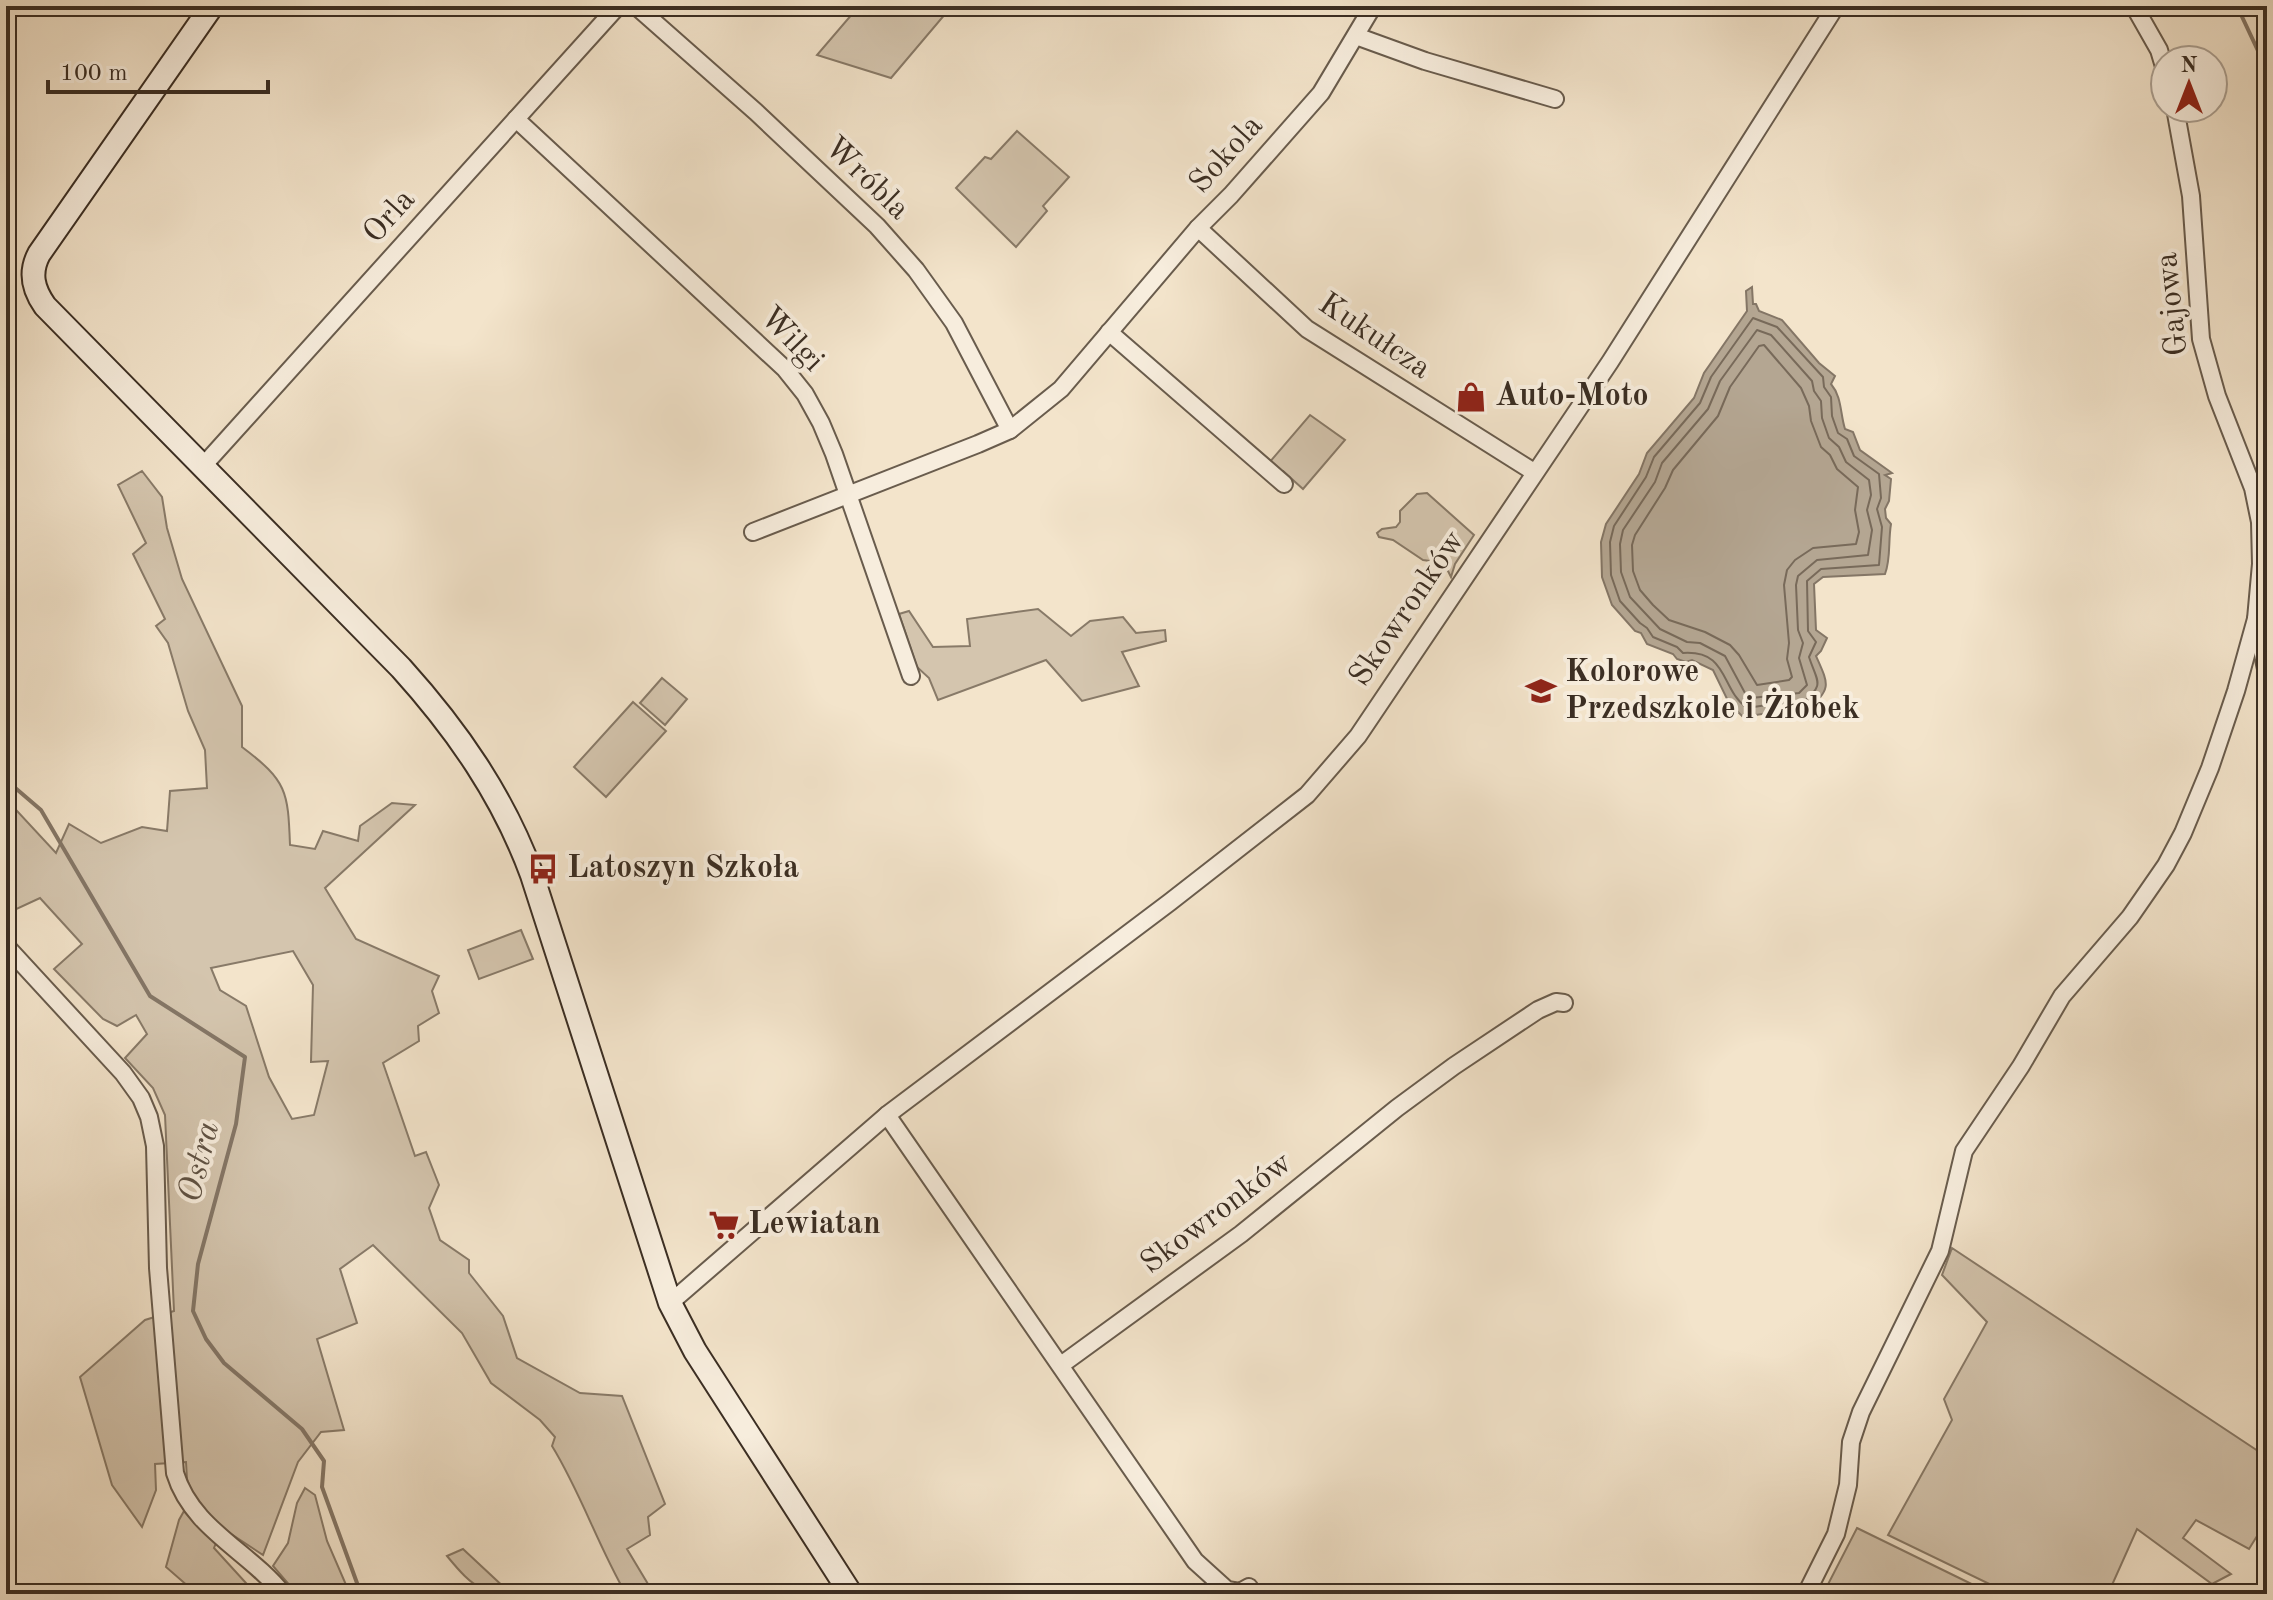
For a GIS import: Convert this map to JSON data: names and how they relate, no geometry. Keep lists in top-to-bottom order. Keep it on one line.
{"streets":{"street":["Sokola","Wróbla","Orla","Gajowa","Kukułcza","Wilgi","Skowronków"]},"crossings":[["Sokola","Wróbla"],["Sokola","Kukułcza"],["Sokola","Wilgi"],["Orla","Wilgi"],["Kukułcza","Skowronków"]],"water":["Ostra"],"places":{"shop":["Auto-Moto"],"school or university":["Kolorowe Przedszkole i Żłobek"],"bus stop":["Latoszyn Szkoła"],"supermarket":["Lewiatan"]},"scale_bar":"100 m","north":"top"}
